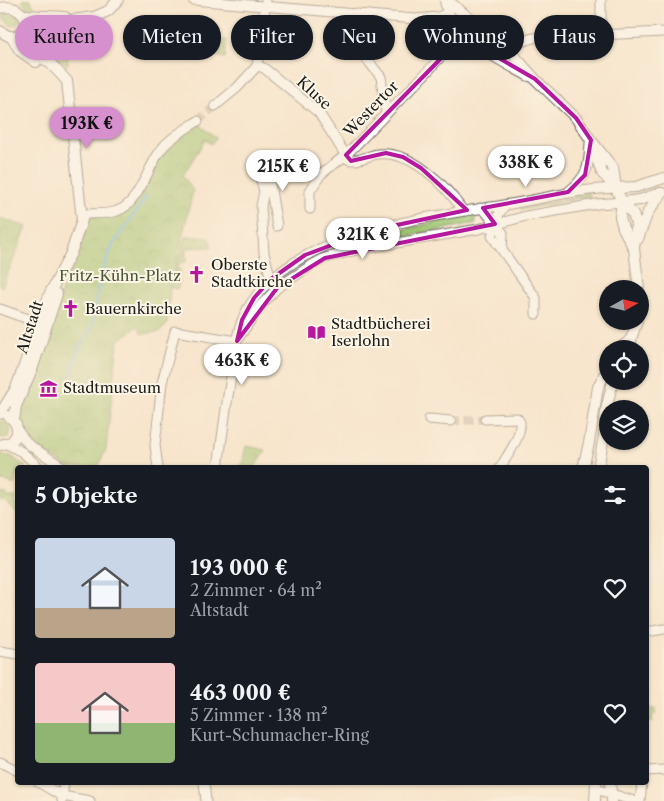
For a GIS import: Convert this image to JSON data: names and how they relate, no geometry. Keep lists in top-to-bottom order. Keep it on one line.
{"streets":{"main road":["Altstadt"],"street":["Kluse","Westertor"]},"crossings":[["Kluse","Westertor"]],"parks":["Fritz-Kühn-Platz"],"places":{"church":["Oberste Stadtkirche","Bauernkirche"],"library":["Stadtbücherei Iserlohn"],"museum":["Stadtmuseum"]},"north":"right","page":{"chip":["Kaufen","Mieten","Filter","Neu","Wohnung","Haus"],"price":["193K €","338K €","215K €","321K €","463K €"],"heading":"5 Objekte","list":[{"name":"193 000 €","note":"2 Zimmer · 64 m² · Altstadt"},{"name":"463 000 €","note":"5 Zimmer · 138 m² · Kurt-Schumacher-Ring"}]}}
